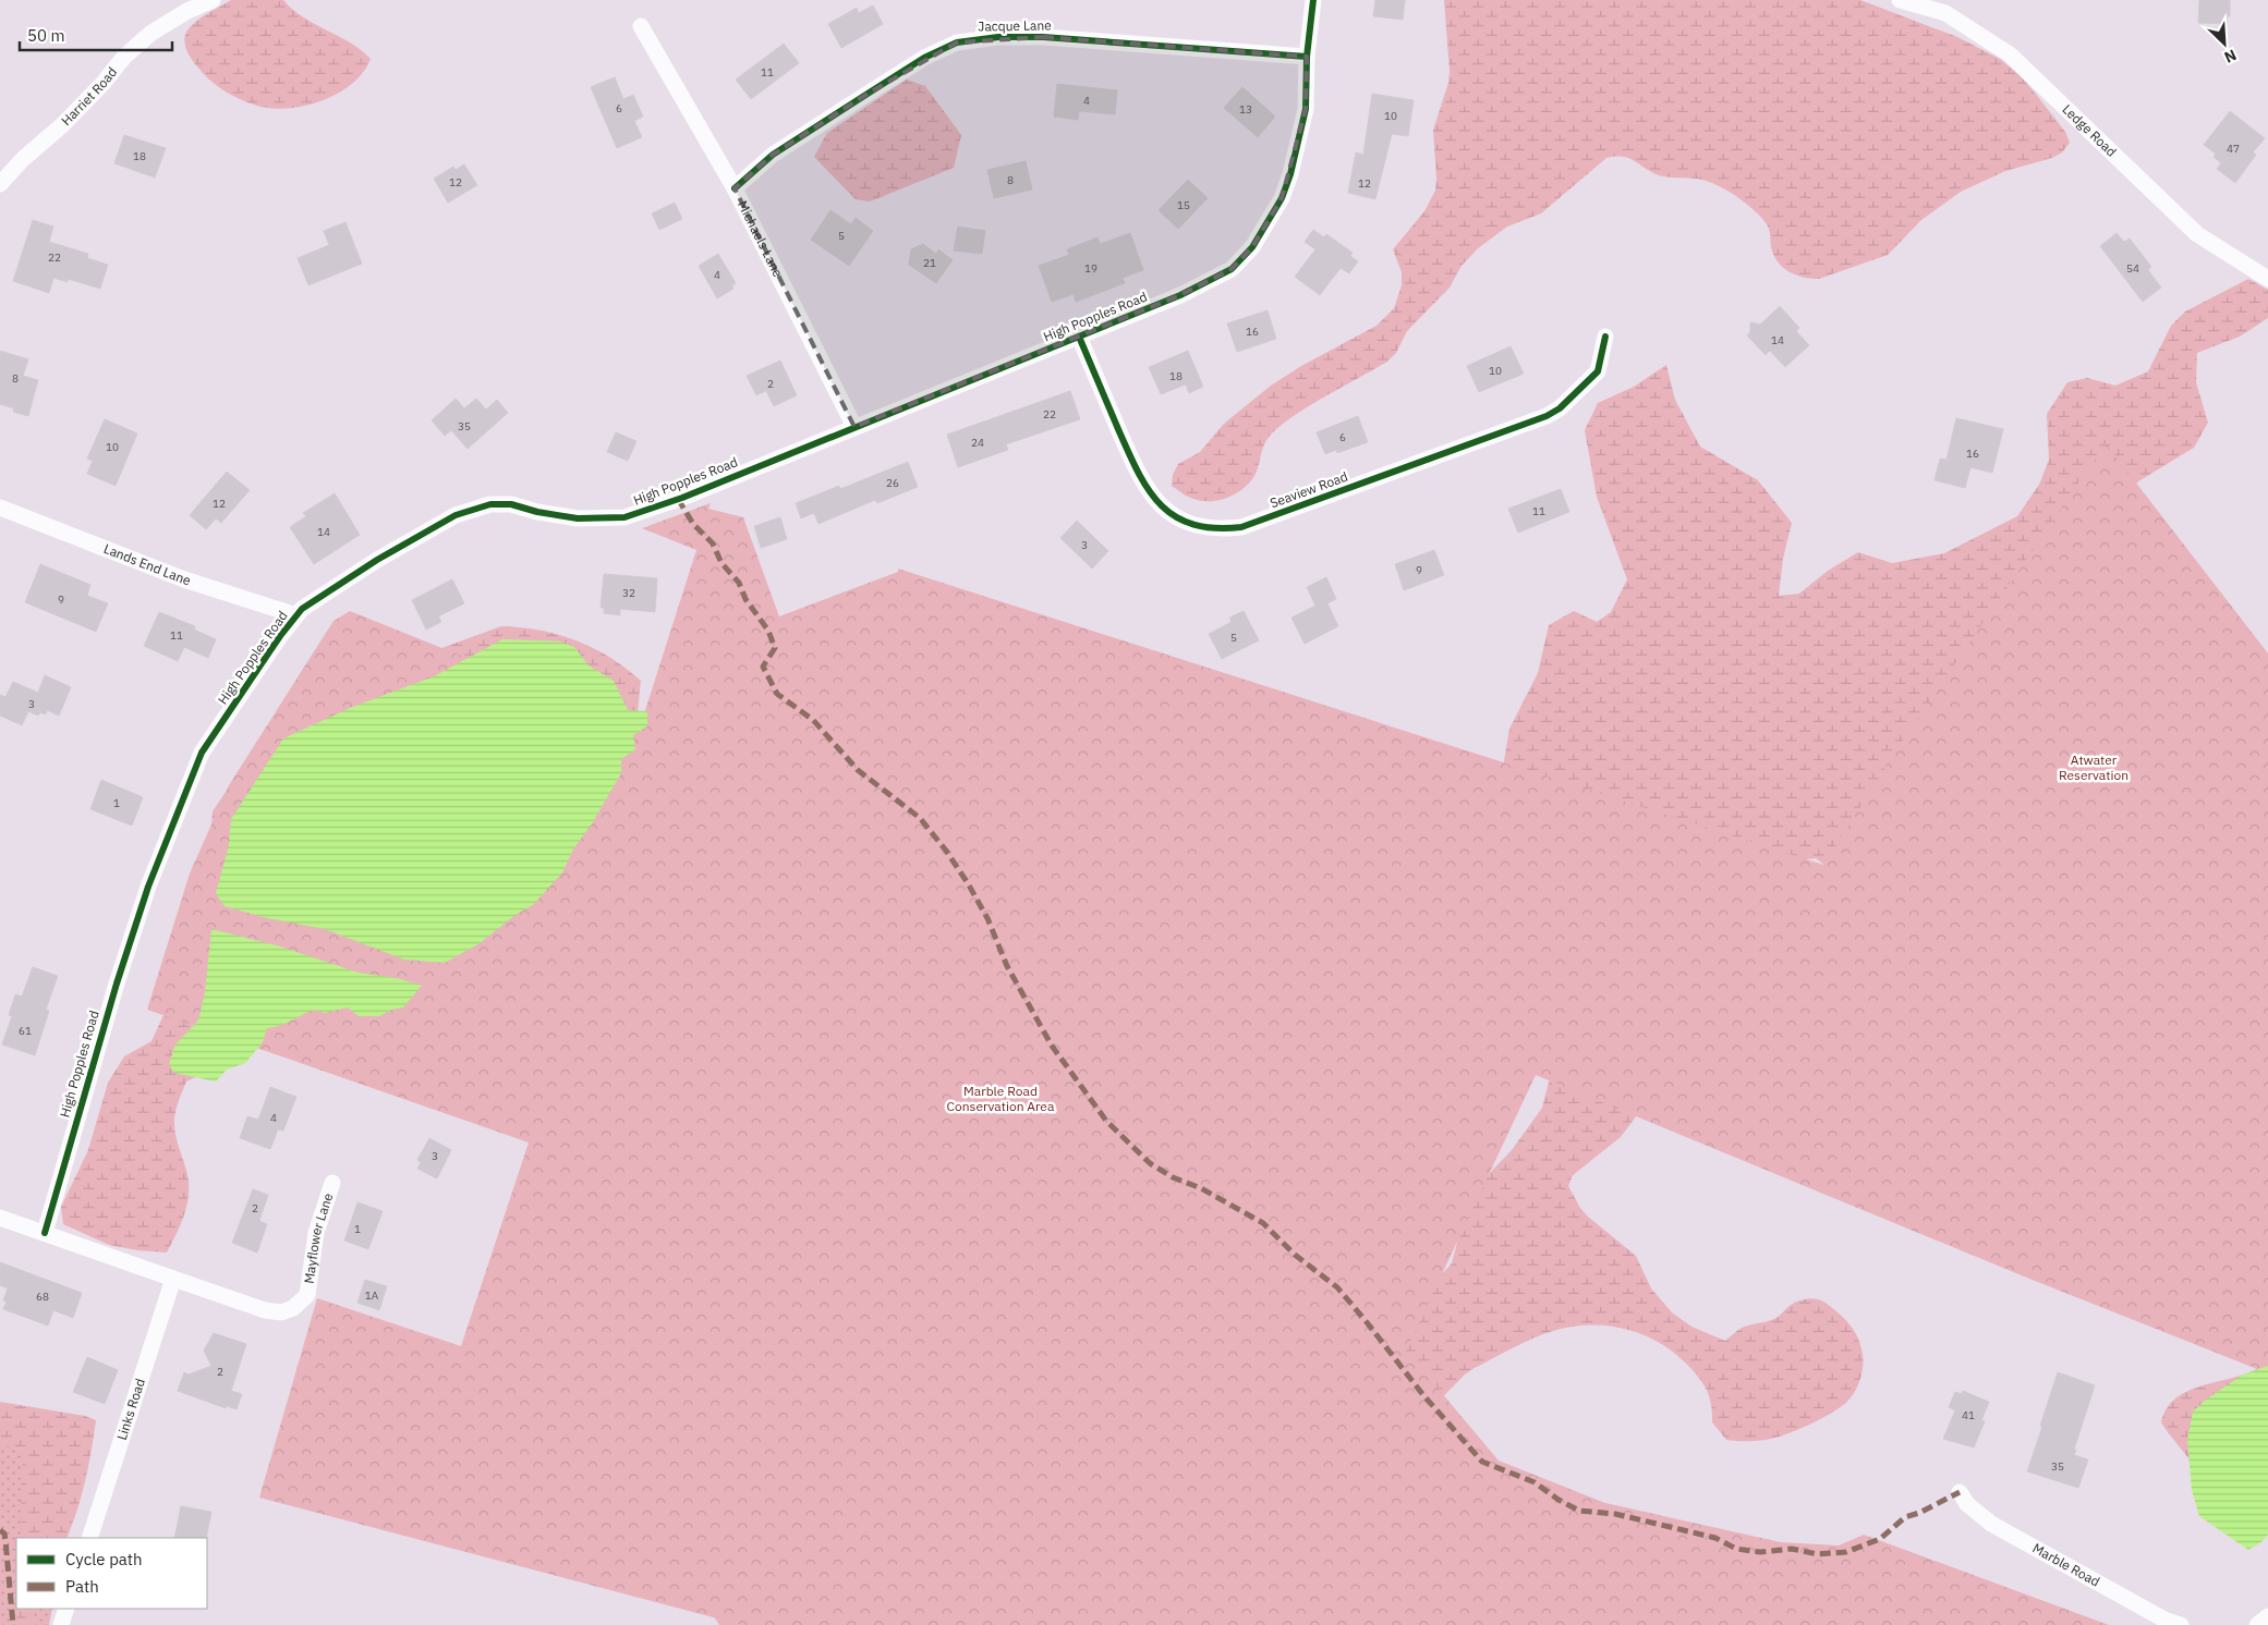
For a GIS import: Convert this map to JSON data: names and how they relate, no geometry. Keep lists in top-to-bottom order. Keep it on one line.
{"streets":{"street":["Jacque Lane","Harriet Road","Ledge Road","Michaels Lane","High Popples Road","Seaview Road","Lands End Lane","Mayflower Lane","Links Road","Marble Road"]},"crossings":[["Jacque Lane","Michaels Lane"],["Jacque Lane","High Popples Road"],["Michaels Lane","High Popples Road"],["High Popples Road","Seaview Road"],["High Popples Road","Lands End Lane"],["Mayflower Lane","Links Road"]],"parks":["Atwater Reservation","Marble Road Conservation Area"],"house_numbers":["11","4","6","13","10","47","18","8","12","12","15","5","22","21","19","54","4","16","14","10","18","8","2","22","35","6","24","10","16","26","12","11","14","3","9","32","9","11","5","3","1","61","4","3","2","1","1A","68","2","41","35"],"legend":["Cycle path","Path"],"scale_bar":"50 m","north":"bottom right"}
